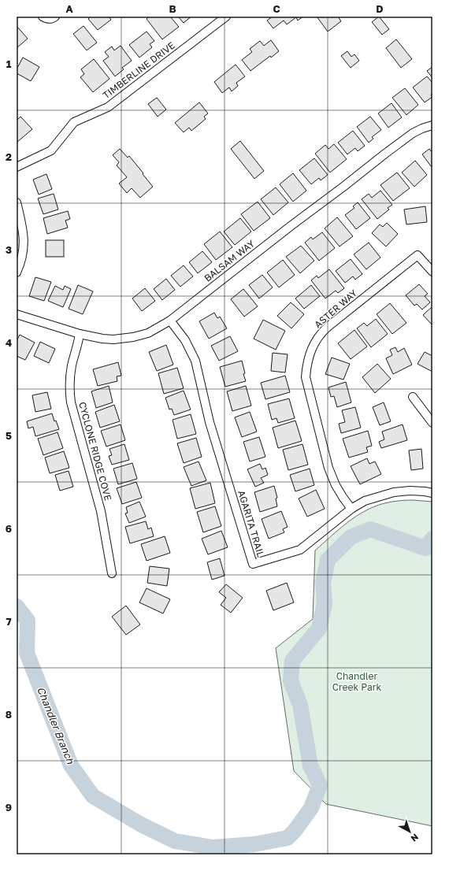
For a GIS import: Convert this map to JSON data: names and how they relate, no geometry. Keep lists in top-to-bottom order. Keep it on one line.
{"streets":{"street":["TIMBERLINE DRIVE","BALSAM WAY","ASTER WAY","CYCLONE RIDGE COVE","AGARITA TRAIL"]},"crossings":[["BALSAM WAY","CYCLONE RIDGE COVE"],["BALSAM WAY","AGARITA TRAIL"],["ASTER WAY","AGARITA TRAIL"]],"water":["Chandler Branch"],"parks":["Chandler Creek Park"],"north":"bottom right","grid":{"columns":["A","B","C","D"],"rows":["1","2","3","4","5","6","7","8","9"]}}
